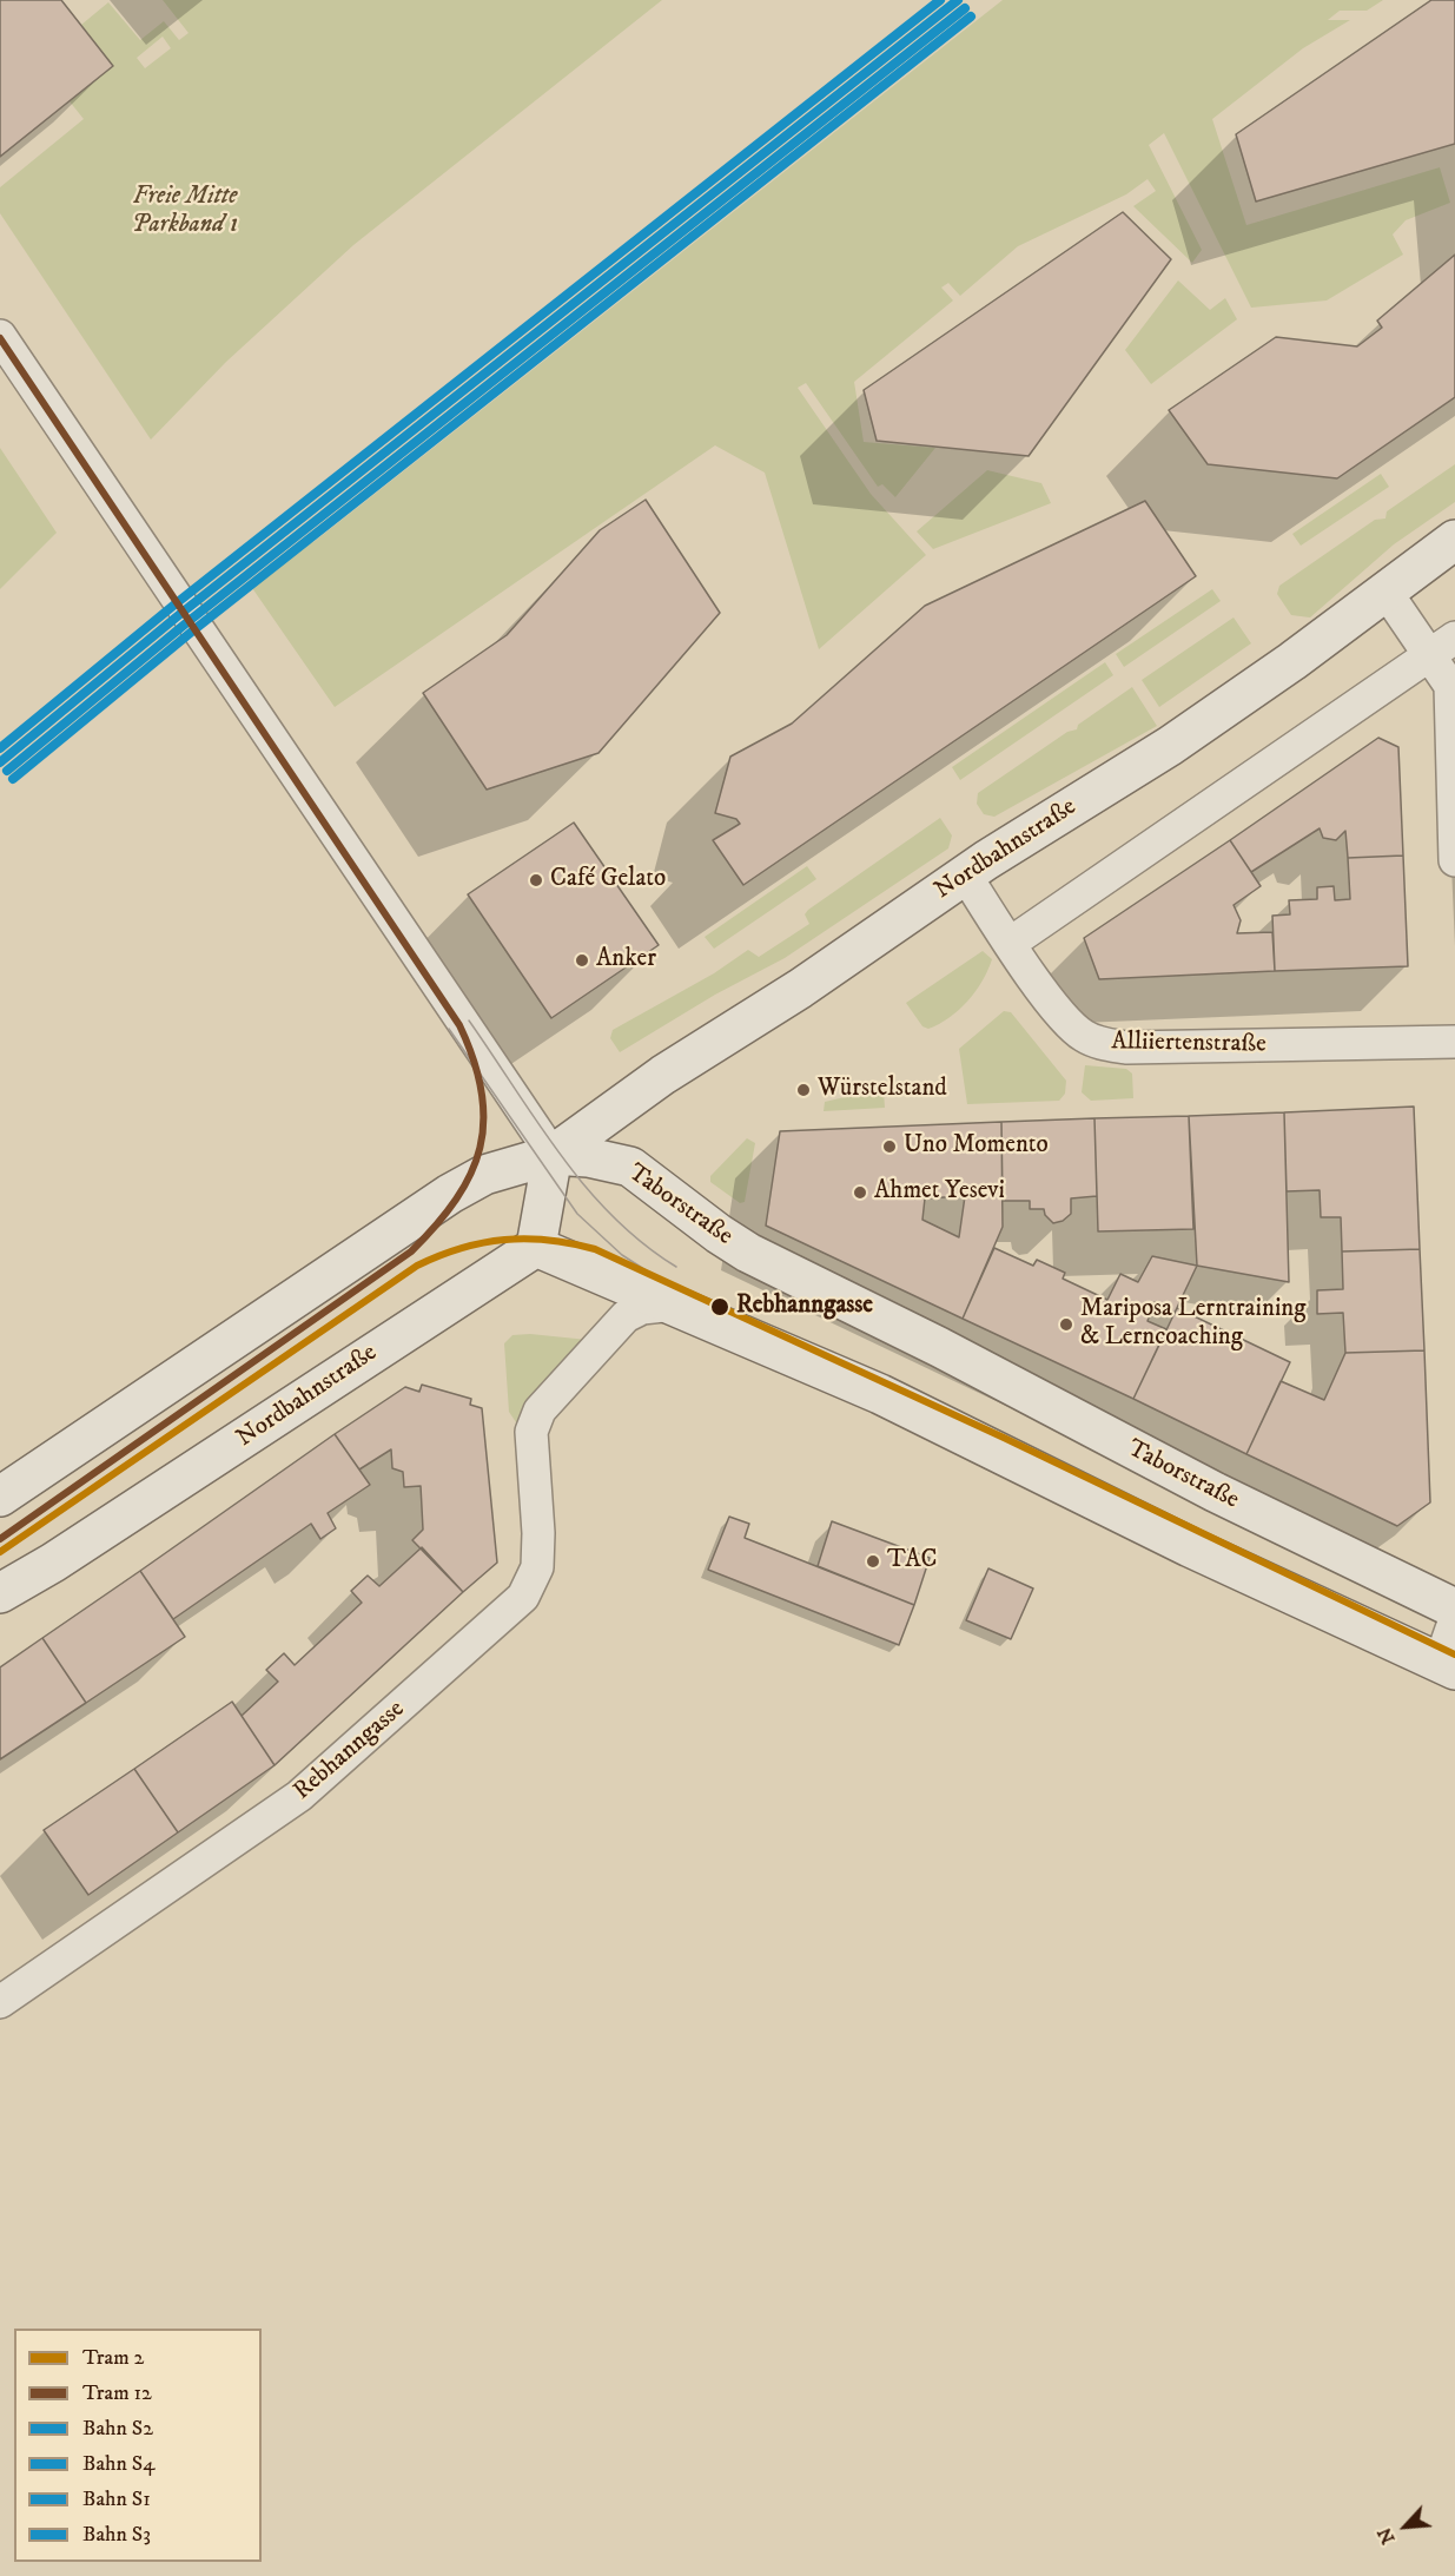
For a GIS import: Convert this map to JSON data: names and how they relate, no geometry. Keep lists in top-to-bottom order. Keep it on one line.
{"streets":{"main road":["Nordbahnstraße","Taborstraße"],"street":["Alliiertenstraße","Rebhanngasse"]},"crossings":[["Nordbahnstraße","Alliiertenstraße"],["Nordbahnstraße","Taborstraße"]],"parks":["Freie Mitte Parkband 1"],"places":["Café Gelato","Anker","Würstelstand","Uno Momento","Ahmet Yesevi","Rebhanngasse","Mariposa Lerntraining & Lerncoaching","TAC"],"lines":["rail line S2","rail line S1","rail line S4","rail line S3","tram line 12","tram line 2"],"legend":["Tram 2","Tram 12","Bahn S2","Bahn S4","Bahn S1","Bahn S3"],"north":"bottom left"}
